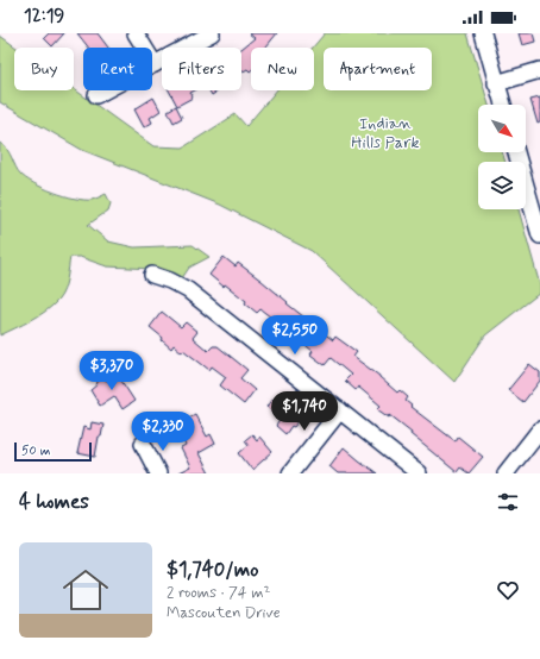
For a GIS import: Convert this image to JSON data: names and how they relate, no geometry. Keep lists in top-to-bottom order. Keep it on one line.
{"parks":["Indian Hills Park"],"scale_bar":"50 m","north":"bottom right","page":{"status":"12:19","chip":["Buy","Rent","Filters","New","Apartment"],"price":["$2,550","$3,370","$1,740","$2,330"],"scale":"50 m","heading":"4 homes","list":[{"name":"$1,740/mo","note":"2 rooms · 74 m² · Mascouten Drive"}]}}
